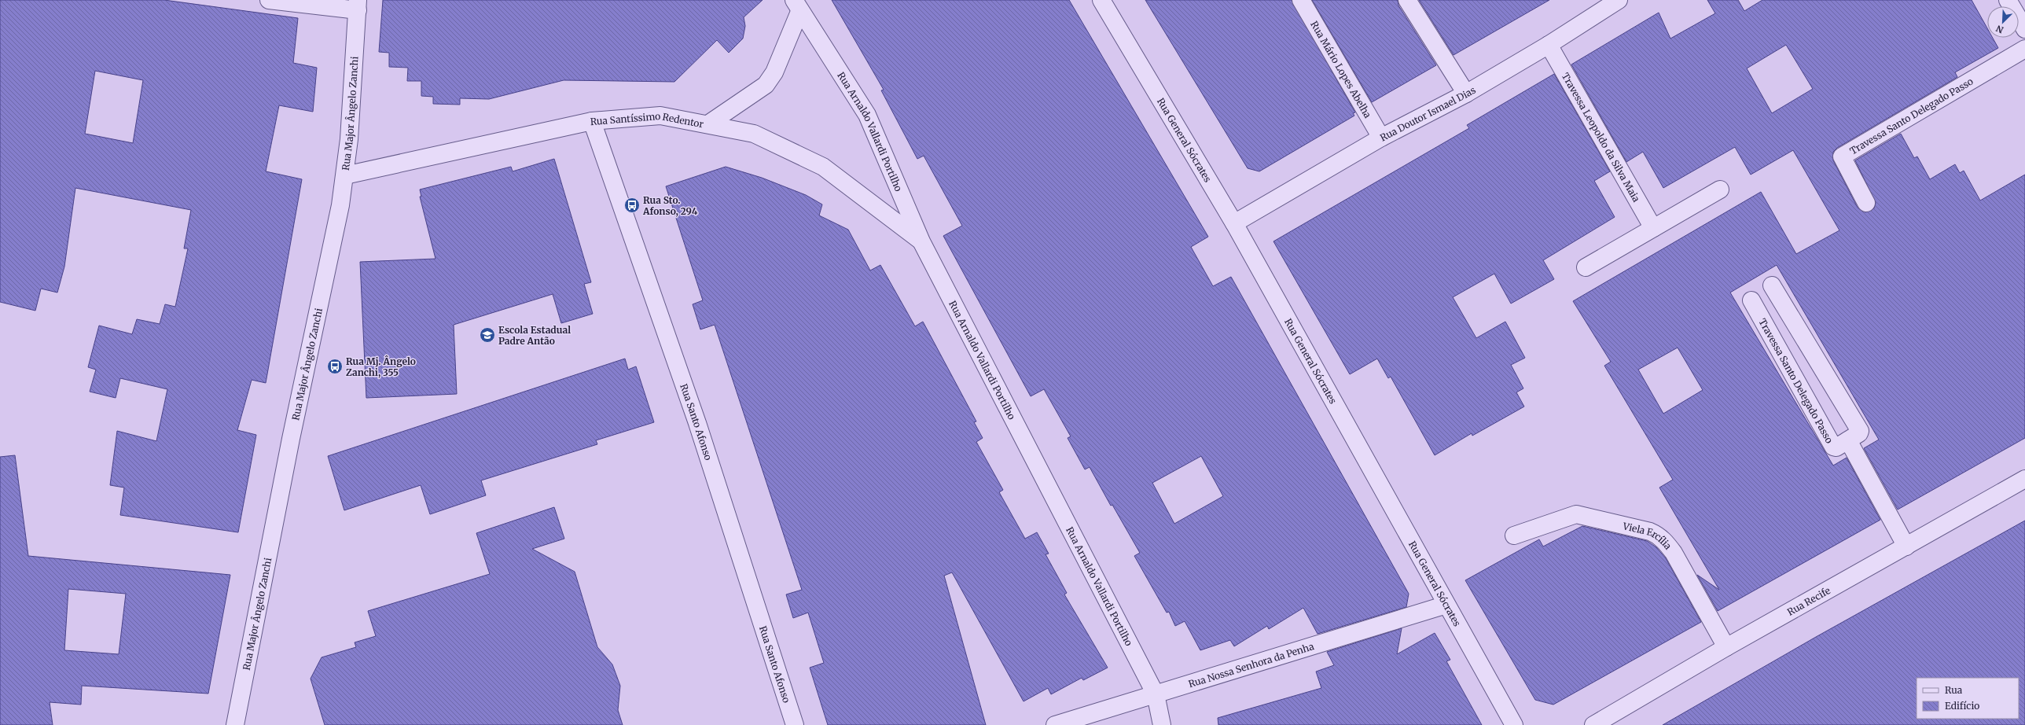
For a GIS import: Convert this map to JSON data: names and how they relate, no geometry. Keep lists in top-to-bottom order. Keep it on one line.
{"streets":{"street":["Rua Mário Lopes Abelha","Rua Major Ângelo Zanchi","Rua Doutor Ismael Dias","Travessa Santo Delegado Passo","Rua Santíssimo Redentor","Rua Arnaldo Vallardi Portilho","Travessa Leopoldo da Silva Maia","Rua General Sócrates","Rua Santo Afonso","Viela Ercília","Rua Recife","Rua Nossa Senhora da Penha"]},"crossings":[["Rua Mário Lopes Abelha","Rua Doutor Ismael Dias"],["Rua Major Ângelo Zanchi","Rua Santíssimo Redentor"],["Rua Doutor Ismael Dias","Travessa Leopoldo da Silva Maia"],["Rua Doutor Ismael Dias","Rua General Sócrates"],["Travessa Santo Delegado Passo","Rua Recife"],["Rua Santíssimo Redentor","Rua Arnaldo Vallardi Portilho"],["Rua Santíssimo Redentor","Rua Santo Afonso"],["Rua Arnaldo Vallardi Portilho","Rua Nossa Senhora da Penha"],["Rua General Sócrates","Rua Nossa Senhora da Penha"],["Viela Ercília","Rua Recife"]],"places":{"bus stop":["Rua Sto. Afonso, 294","Rua Mj. Ângelo Zanchi, 355"],"school or university":["Escola Estadual Padre Antão"]},"legend":["Rua","Edifício"],"north":"bottom left"}
